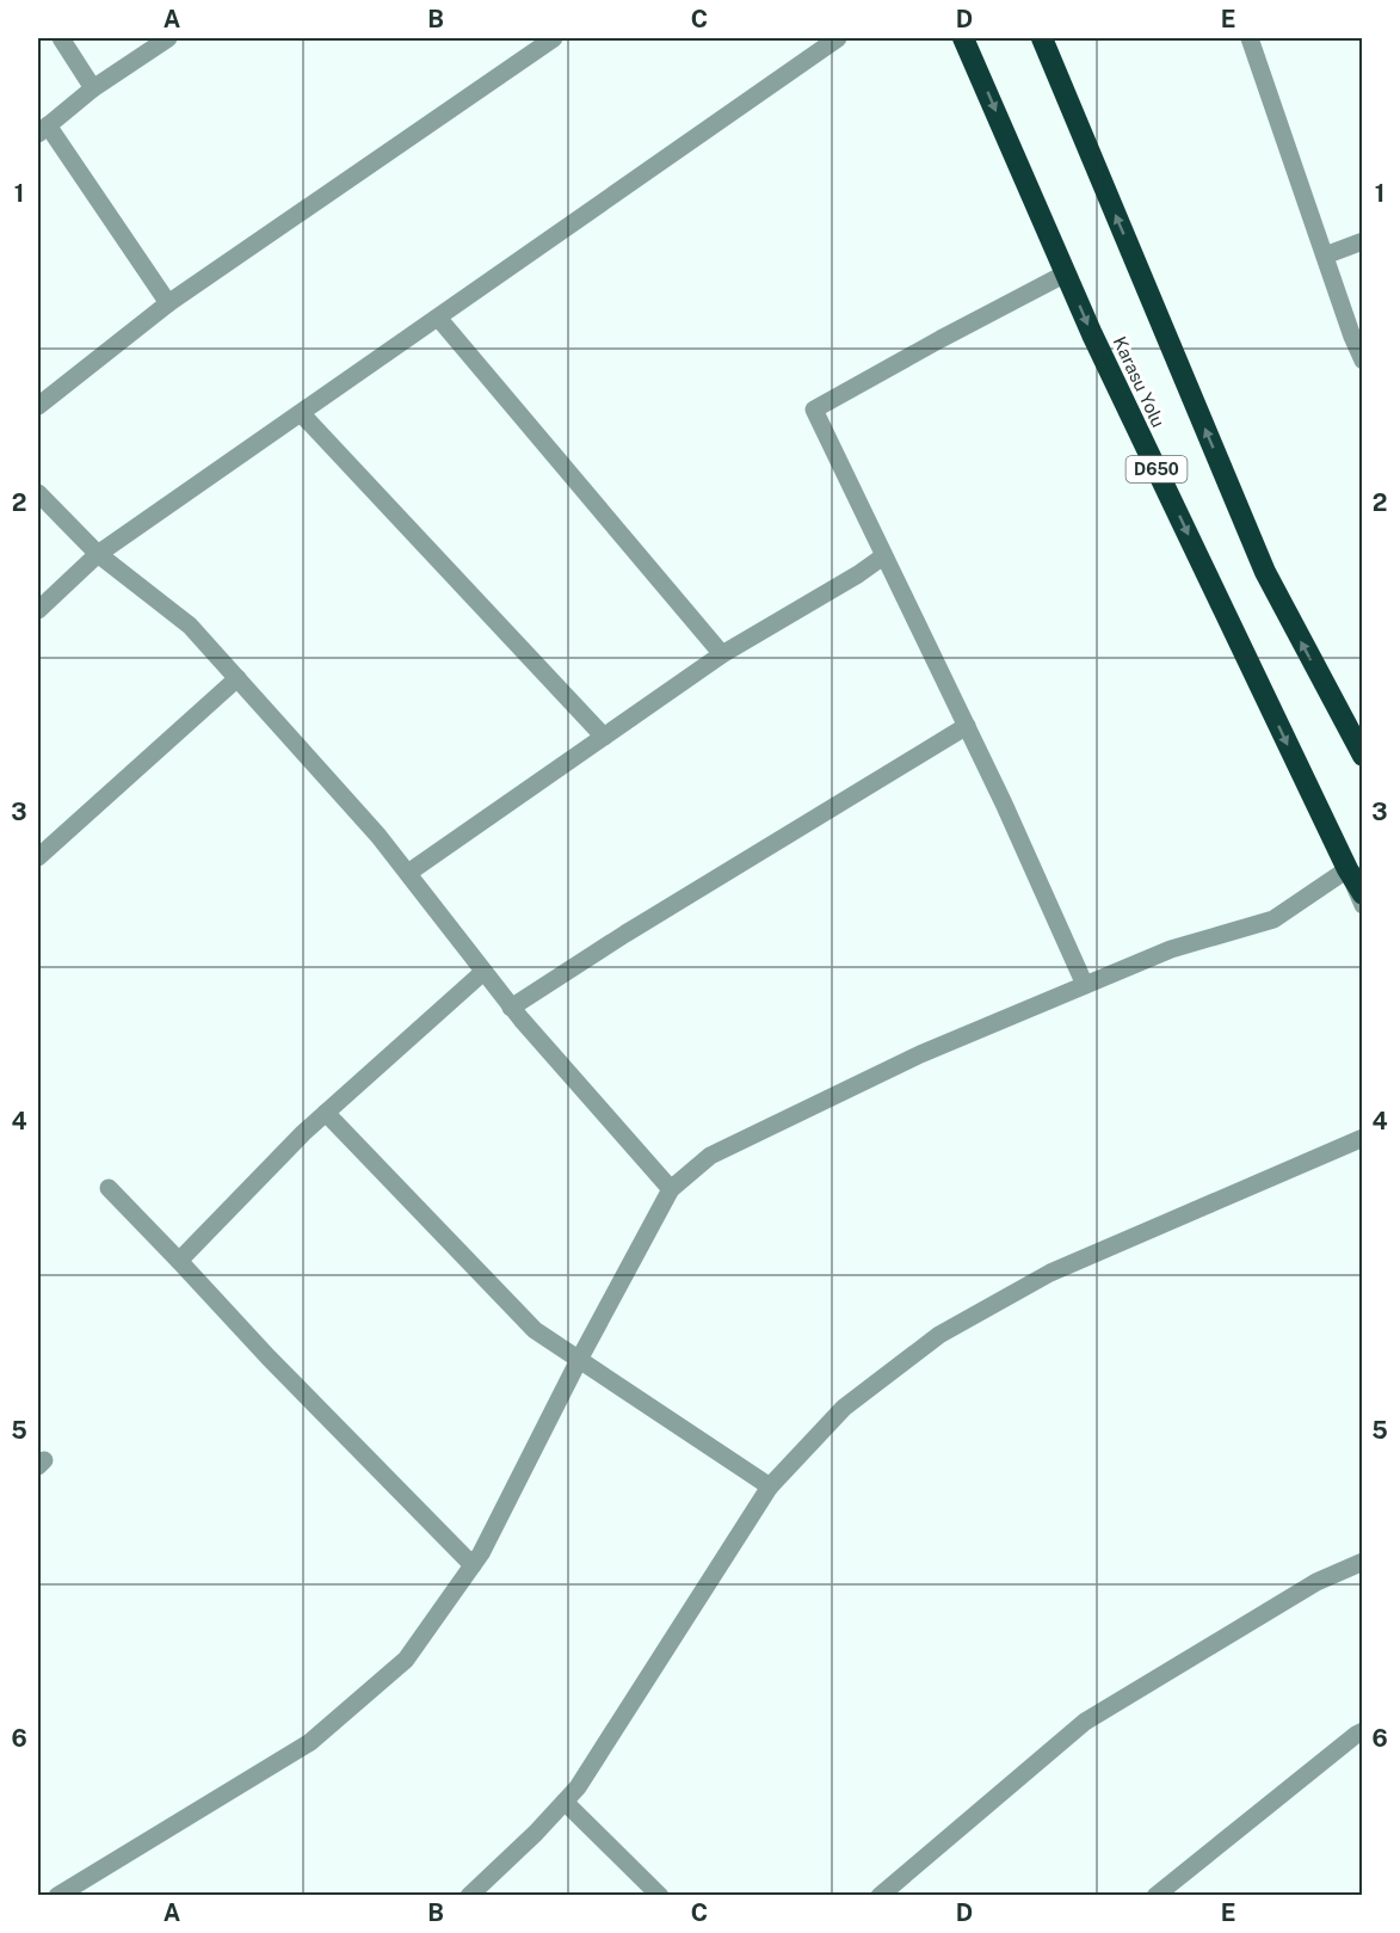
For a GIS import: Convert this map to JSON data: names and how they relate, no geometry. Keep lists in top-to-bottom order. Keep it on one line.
{"streets":{"highway":["Karasu Yolu","D650"]},"grid":{"columns":["A","B","C","D","E"],"rows":["1","2","3","4","5","6"]}}
